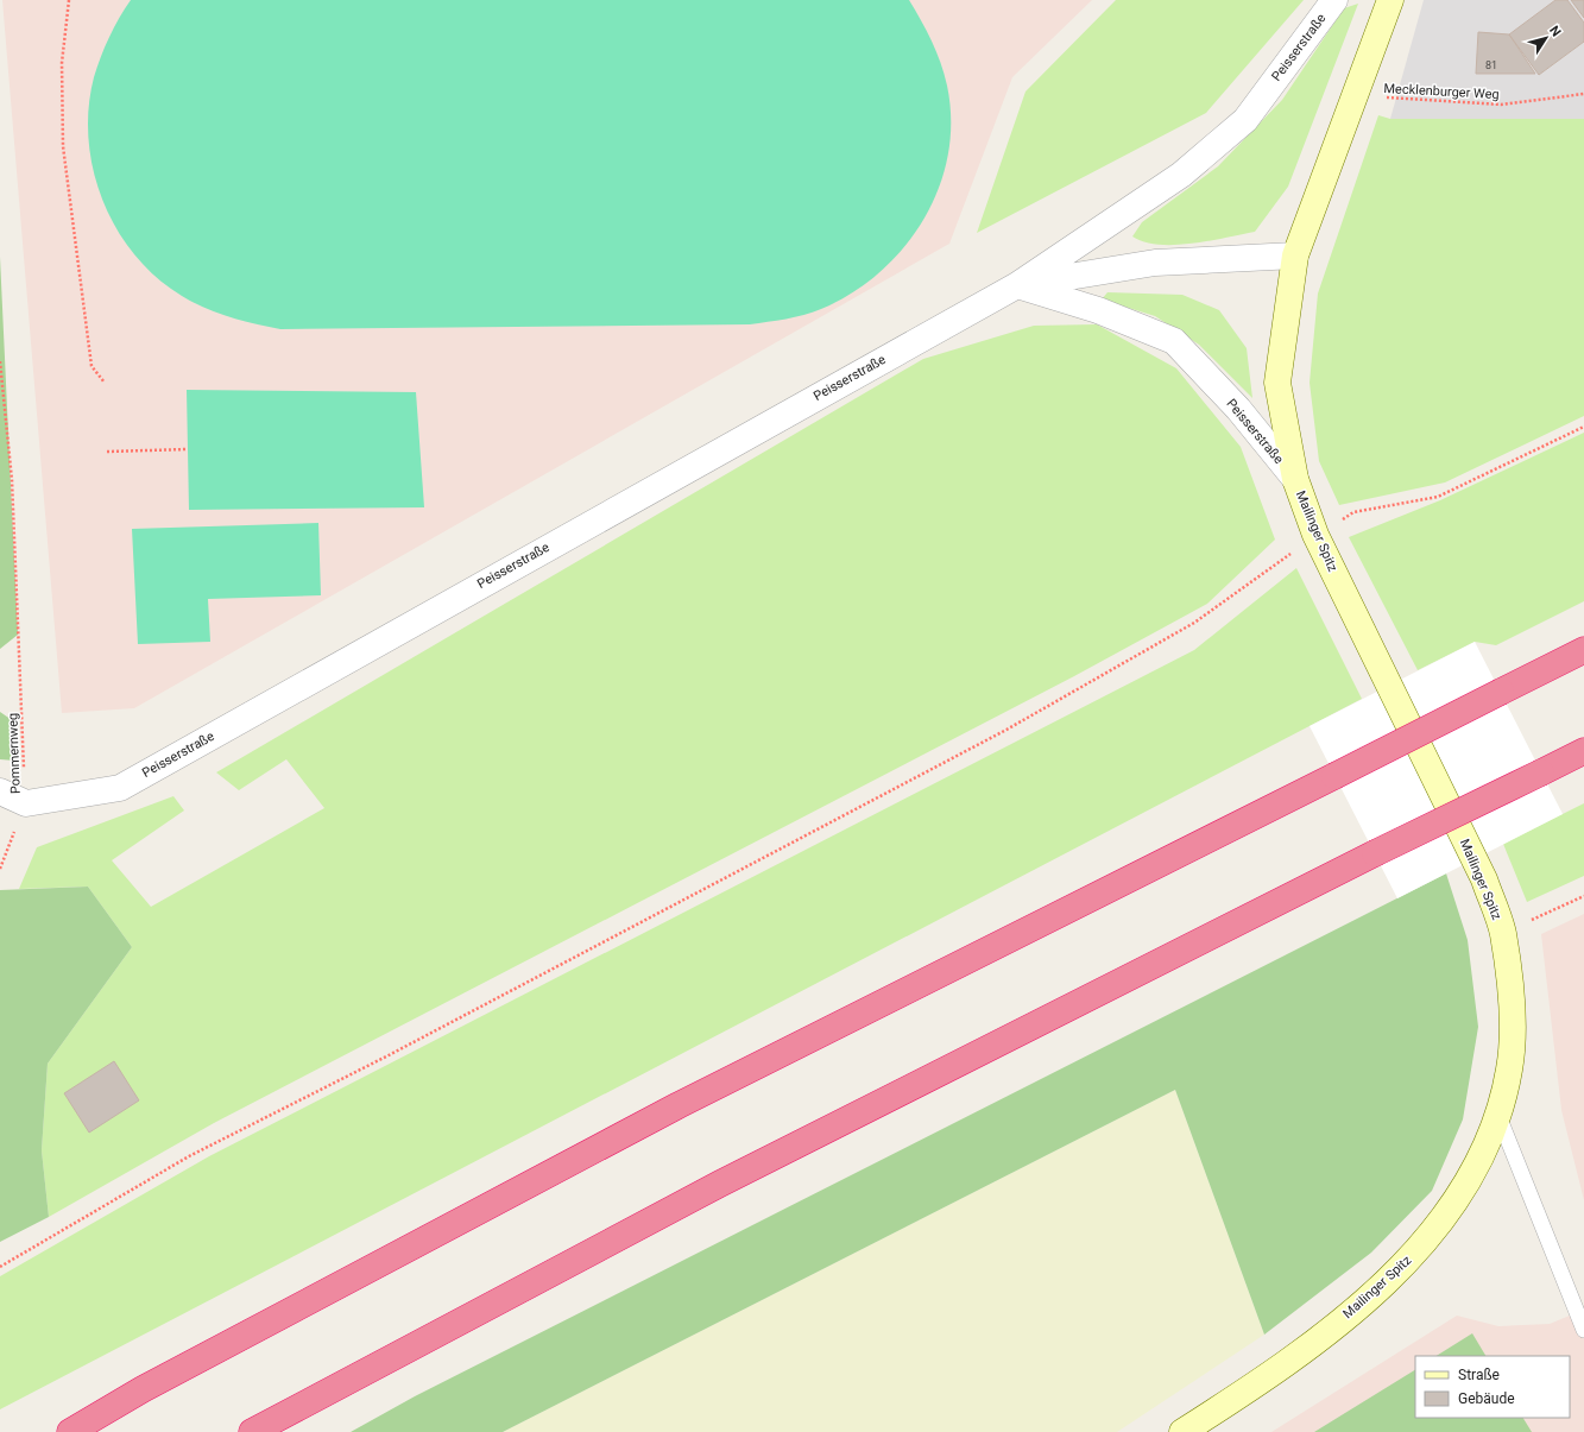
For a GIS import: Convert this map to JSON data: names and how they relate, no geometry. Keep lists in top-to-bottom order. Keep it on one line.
{"streets":{"street":["Peisserstraße","Mailinger Spitz"],"path":["Mecklenburger Weg","Pommernweg"]},"crossings":[["Peisserstraße","Mecklenburger Weg"],["Peisserstraße","Mailinger Spitz"],["Peisserstraße","Pommernweg"]],"house_numbers":["81"],"legend":["Straße","Gebäude"],"north":"top right"}
